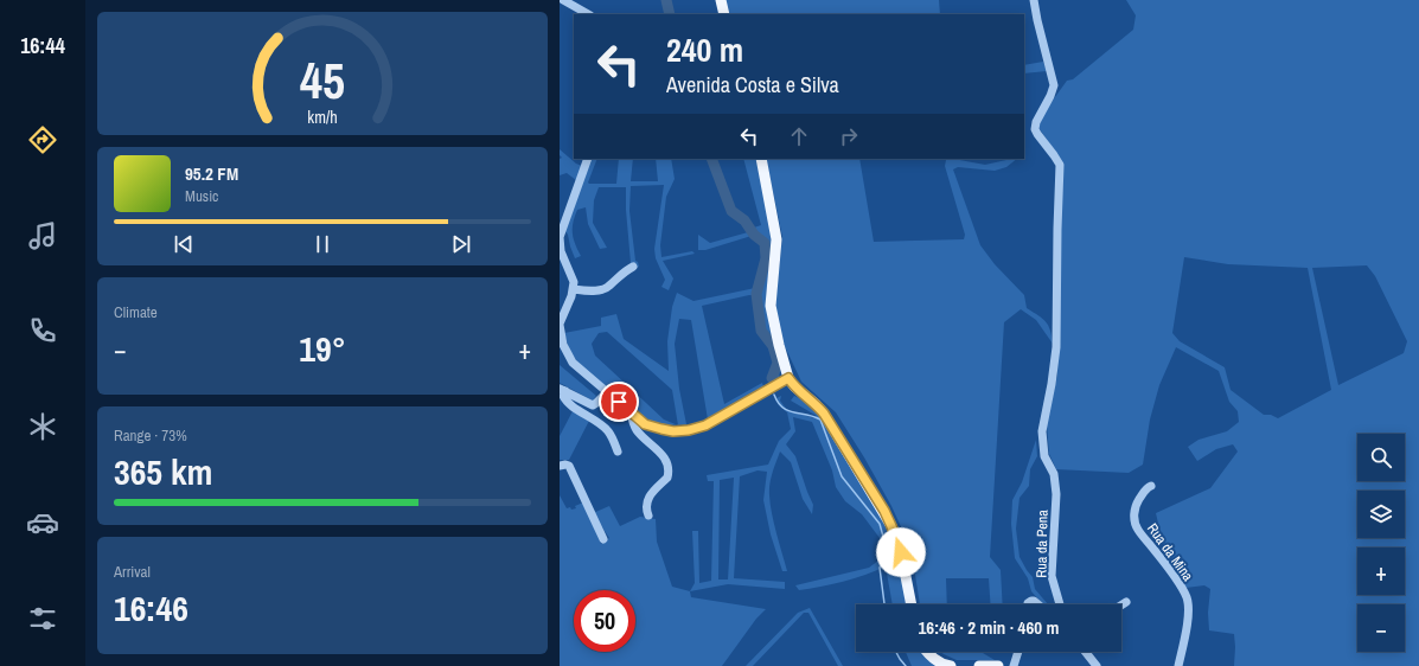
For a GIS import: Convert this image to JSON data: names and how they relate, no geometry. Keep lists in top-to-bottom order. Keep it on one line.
{"streets":{"street":["Rua da Pena","Rua da Mina"]},"page":{"tabs":"16:44","turn":["240 m","Avenida Costa e Silva"],"song":["95.2 FM","Music"],"tile":["Climate",["Range · 73%","365 km"],["Arrival","16:46"]],"heat":["−","19°","+"],"map_buttons":["+","−"],"limit":"50","trip":"16:46 · 2 min · 460 m","gauge":["45","km/h"]}}
